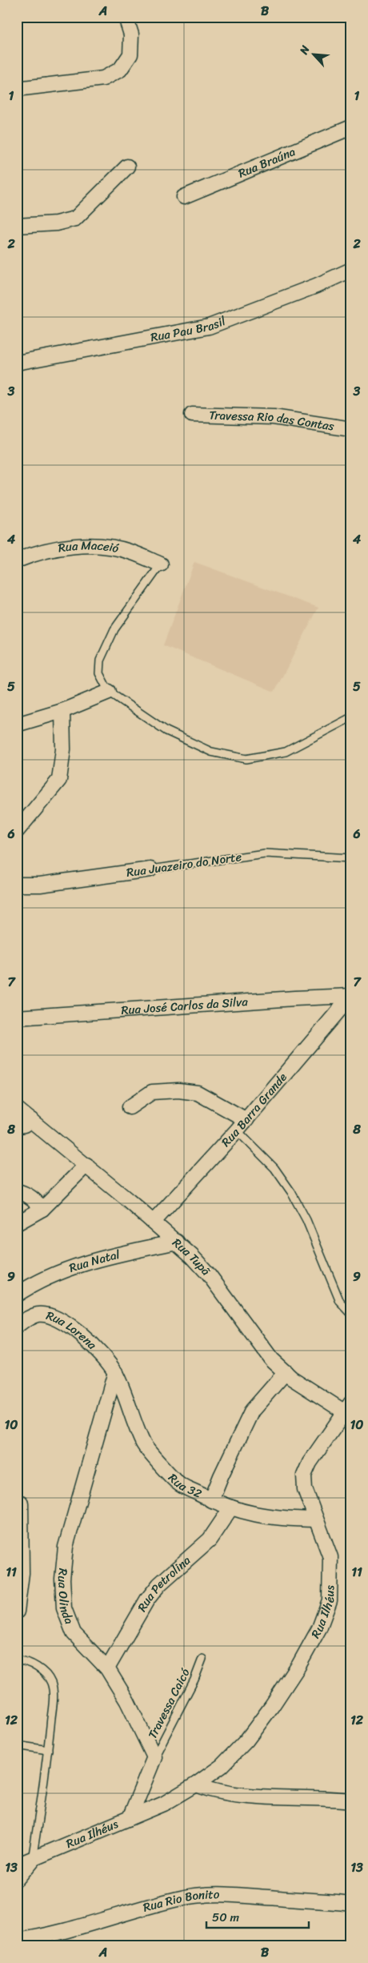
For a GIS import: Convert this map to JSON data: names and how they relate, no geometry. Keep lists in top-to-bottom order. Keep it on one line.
{"streets":{"street":["Rua Braúna","Rua Pau Brasil","Travessa Rio das Contas","Rua Maceió","Rua Juazeiro do Norte","Rua José Carlos da Silva","Rua Barra Grande","Rua Tupã","Rua Natal","Rua Lorena","Rua 32","Rua Petrolina","Rua Olinda","Rua Ilhéus","Rua Rio Bonito"],"lane":["Travessa Caicó"]},"crossings":[["Rua José Carlos da Silva","Rua Barra Grande"],["Rua Barra Grande","Rua Tupã"],["Rua Tupã","Rua Natal"],["Rua Tupã","Rua Ilhéus"],["Rua Lorena","Rua 32"],["Rua Lorena","Rua Olinda"],["Rua 32","Rua Petrolina"],["Rua 32","Rua Olinda"],["Rua 32","Rua Ilhéus"],["Rua Petrolina","Rua Olinda"],["Rua Olinda","Travessa Caicó"]],"scale_bar":"50 m","north":"top left","grid":{"columns":["A","B"],"rows":["1","2","3","4","5","6","7","8","9","10","11","12","13"]}}
